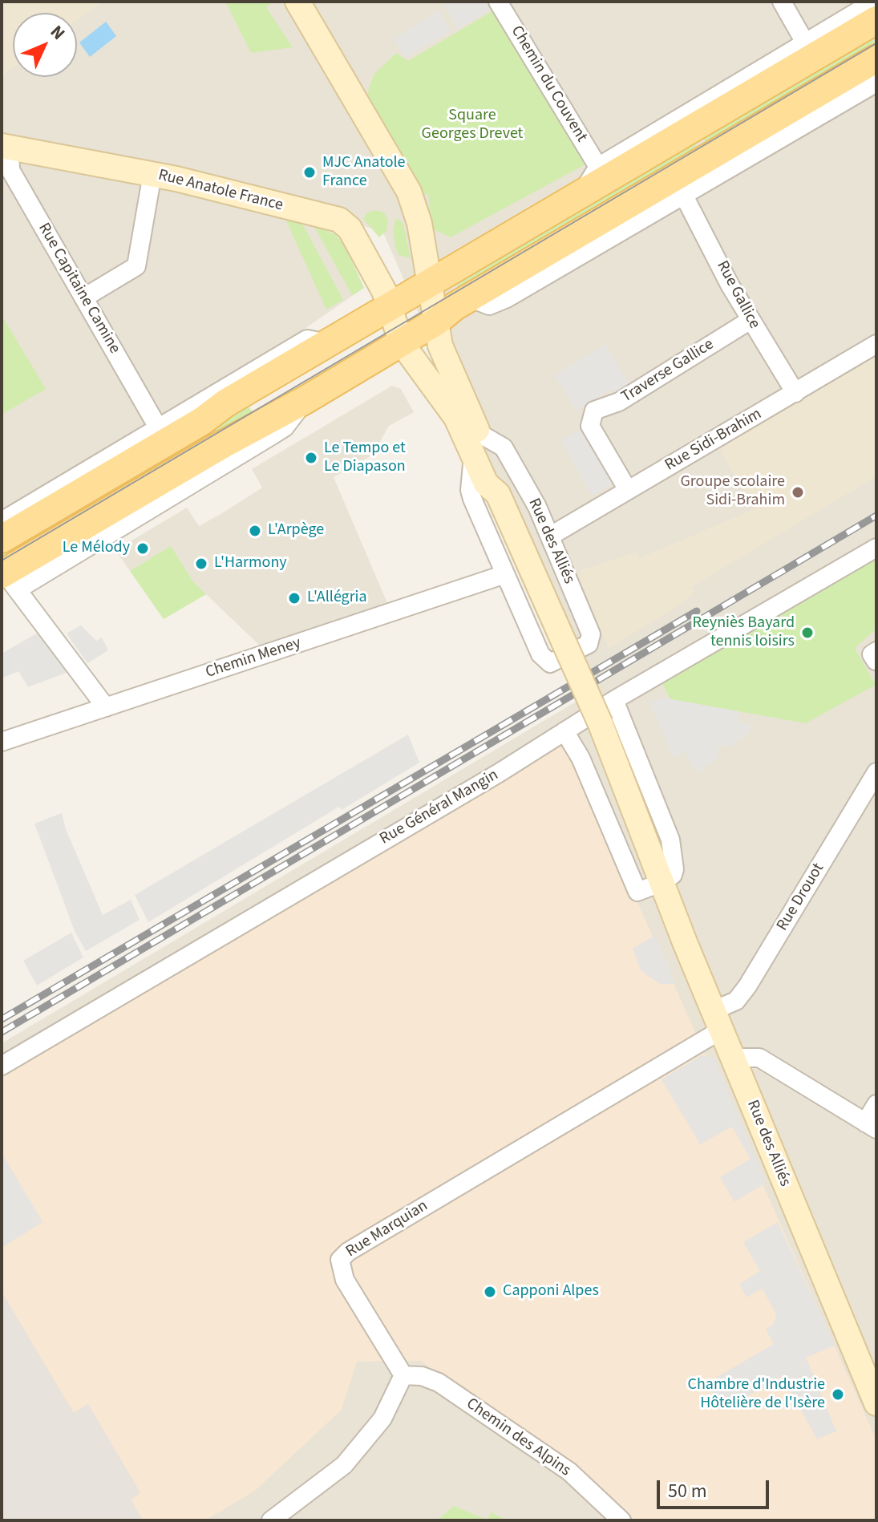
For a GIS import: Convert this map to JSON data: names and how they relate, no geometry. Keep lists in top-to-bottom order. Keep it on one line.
{"streets":{"main road":["Rue Anatole France","Rue des Alliés"],"street":["Chemin du Couvent","Rue Capitaine Camine","Rue Gallice","Traverse Gallice","Rue Sidi-Brahim","Chemin Meney","Rue Général Mangin","Rue Drouot","Rue Marquian","Chemin des Alpins"]},"crossings":[["Rue Anatole France","Rue Capitaine Camine"],["Rue Anatole France","Rue des Alliés"],["Rue Gallice","Traverse Gallice"],["Rue Gallice","Rue Sidi-Brahim"],["Traverse Gallice","Rue Sidi-Brahim"],["Rue Sidi-Brahim","Rue des Alliés"],["Rue des Alliés","Chemin Meney"],["Rue des Alliés","Rue Drouot"],["Rue des Alliés","Rue Marquian"],["Rue Drouot","Rue Marquian"],["Rue Marquian","Chemin des Alpins"]],"parks":["Square Georges Drevet"],"places":["MJC Anatole France","Le Tempo et Le Diapason","Groupe scolaire Sidi-Brahim","L'Arpège","Le Mélody","L'Harmony","L'Allégria","Reyniès Bayard tennis loisirs","Capponi Alpes","Chambre d'Industrie Hôtelière de l'Isère"],"scale_bar":"50 m","north":"top right"}
